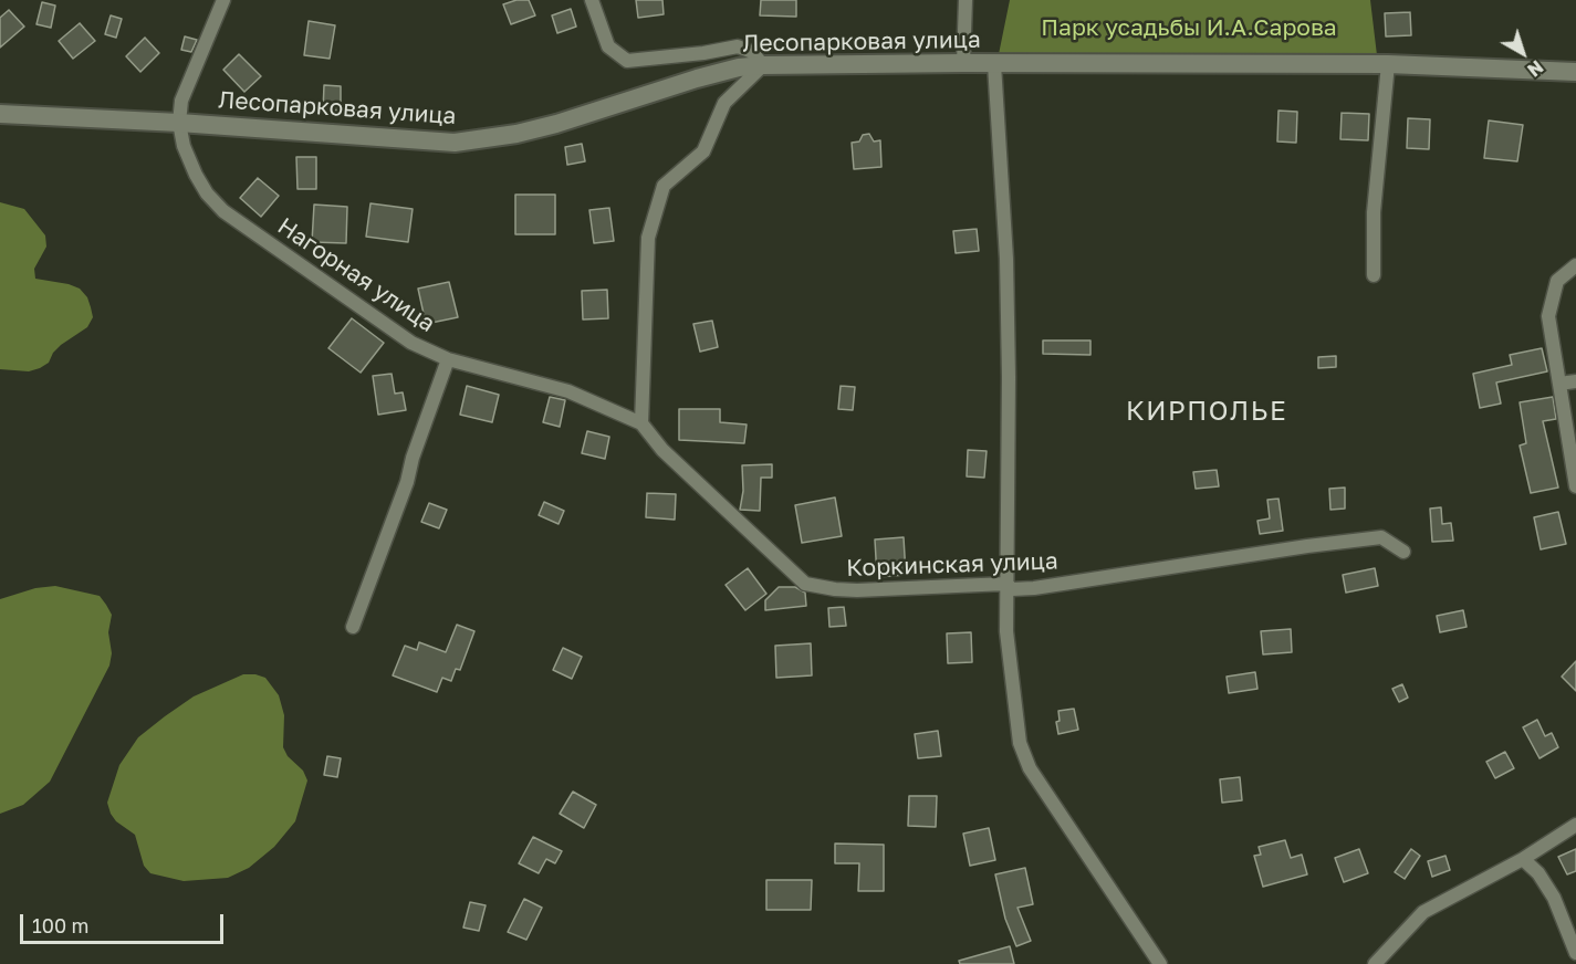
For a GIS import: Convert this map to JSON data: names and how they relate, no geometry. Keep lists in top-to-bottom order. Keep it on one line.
{"streets":{"street":["Лесопарковая улица","Нагорная улица","Коркинская улица"]},"crossings":[["Лесопарковая улица","Нагорная улица"],["Нагорная улица","Коркинская улица"]],"districts":["КИРПОЛЬЕ"],"parks":["Парк усадьбы И.А.Сарова"],"scale_bar":"100 m","north":"bottom right"}
